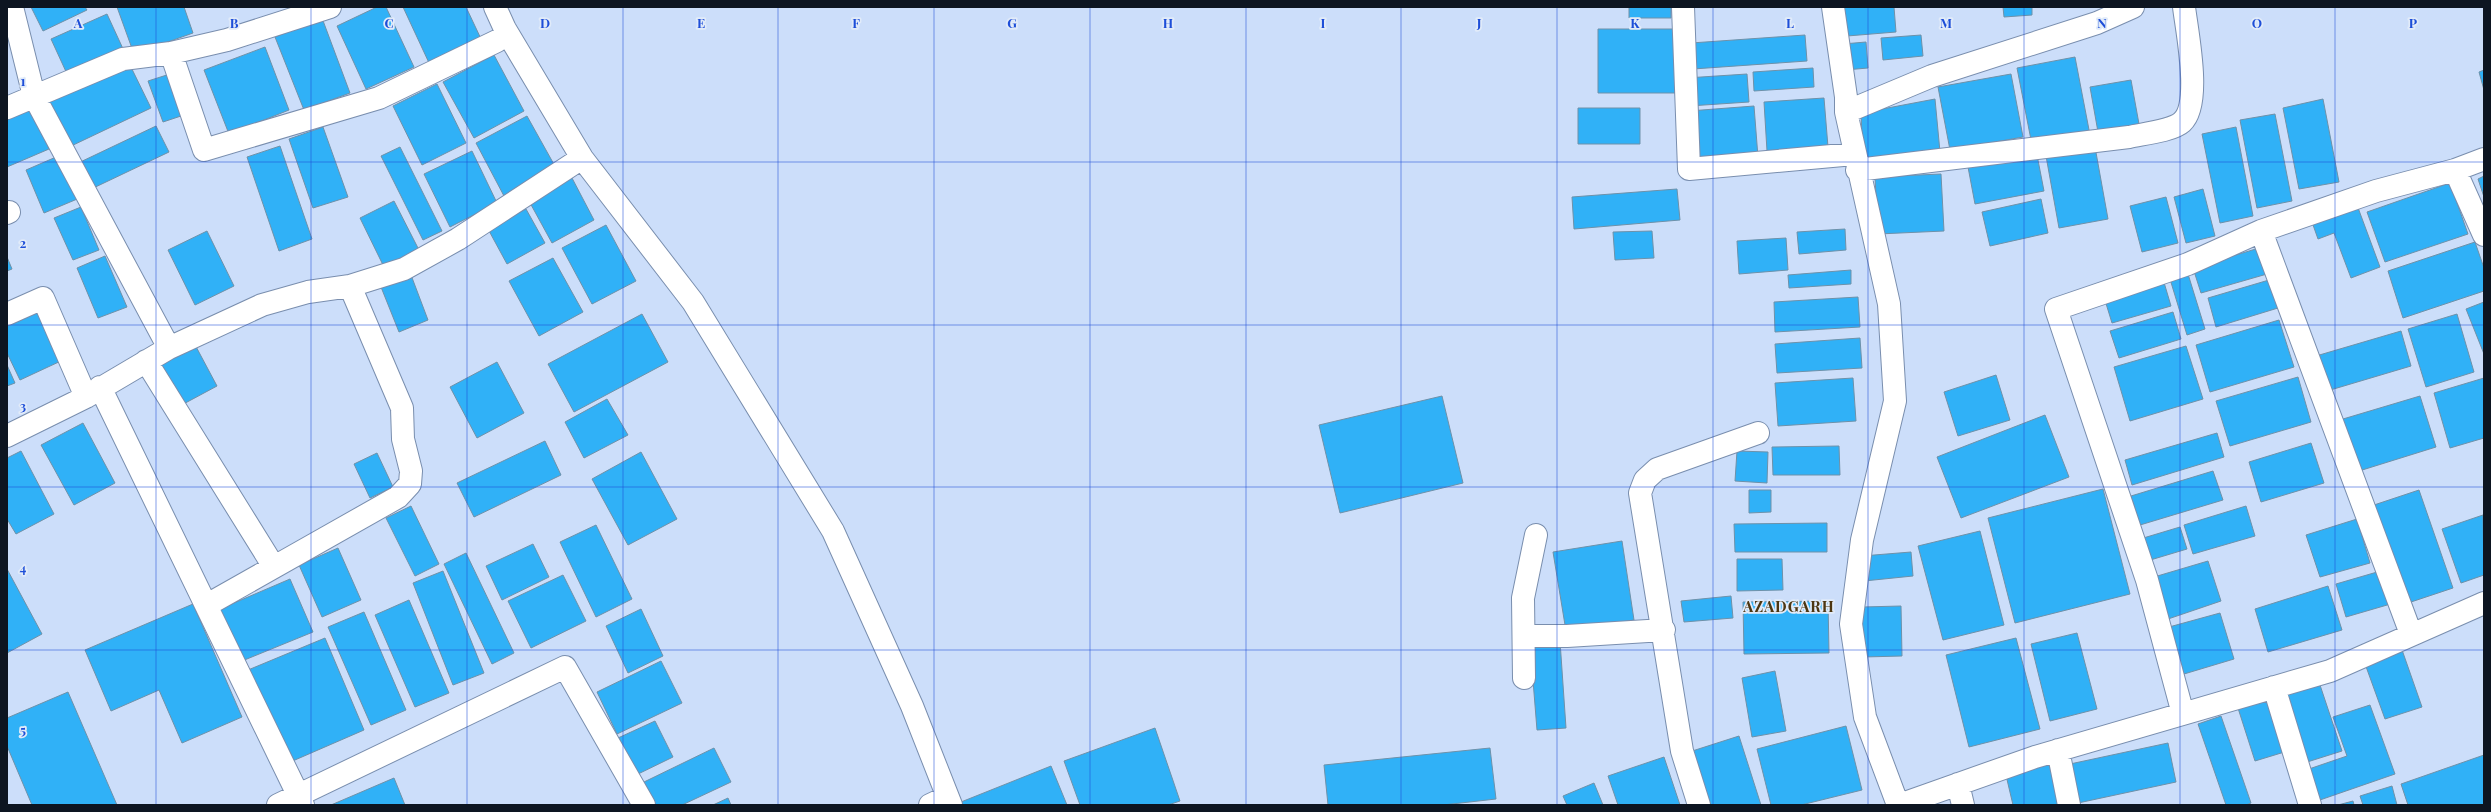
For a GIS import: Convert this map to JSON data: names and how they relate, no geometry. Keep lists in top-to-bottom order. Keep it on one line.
{"districts":["AZADGARH"],"grid":{"columns":["A","B","C","D","E","F","G","H","I","J","K","L","M","N","O","P"],"rows":["1","2","3","4","5"]}}
